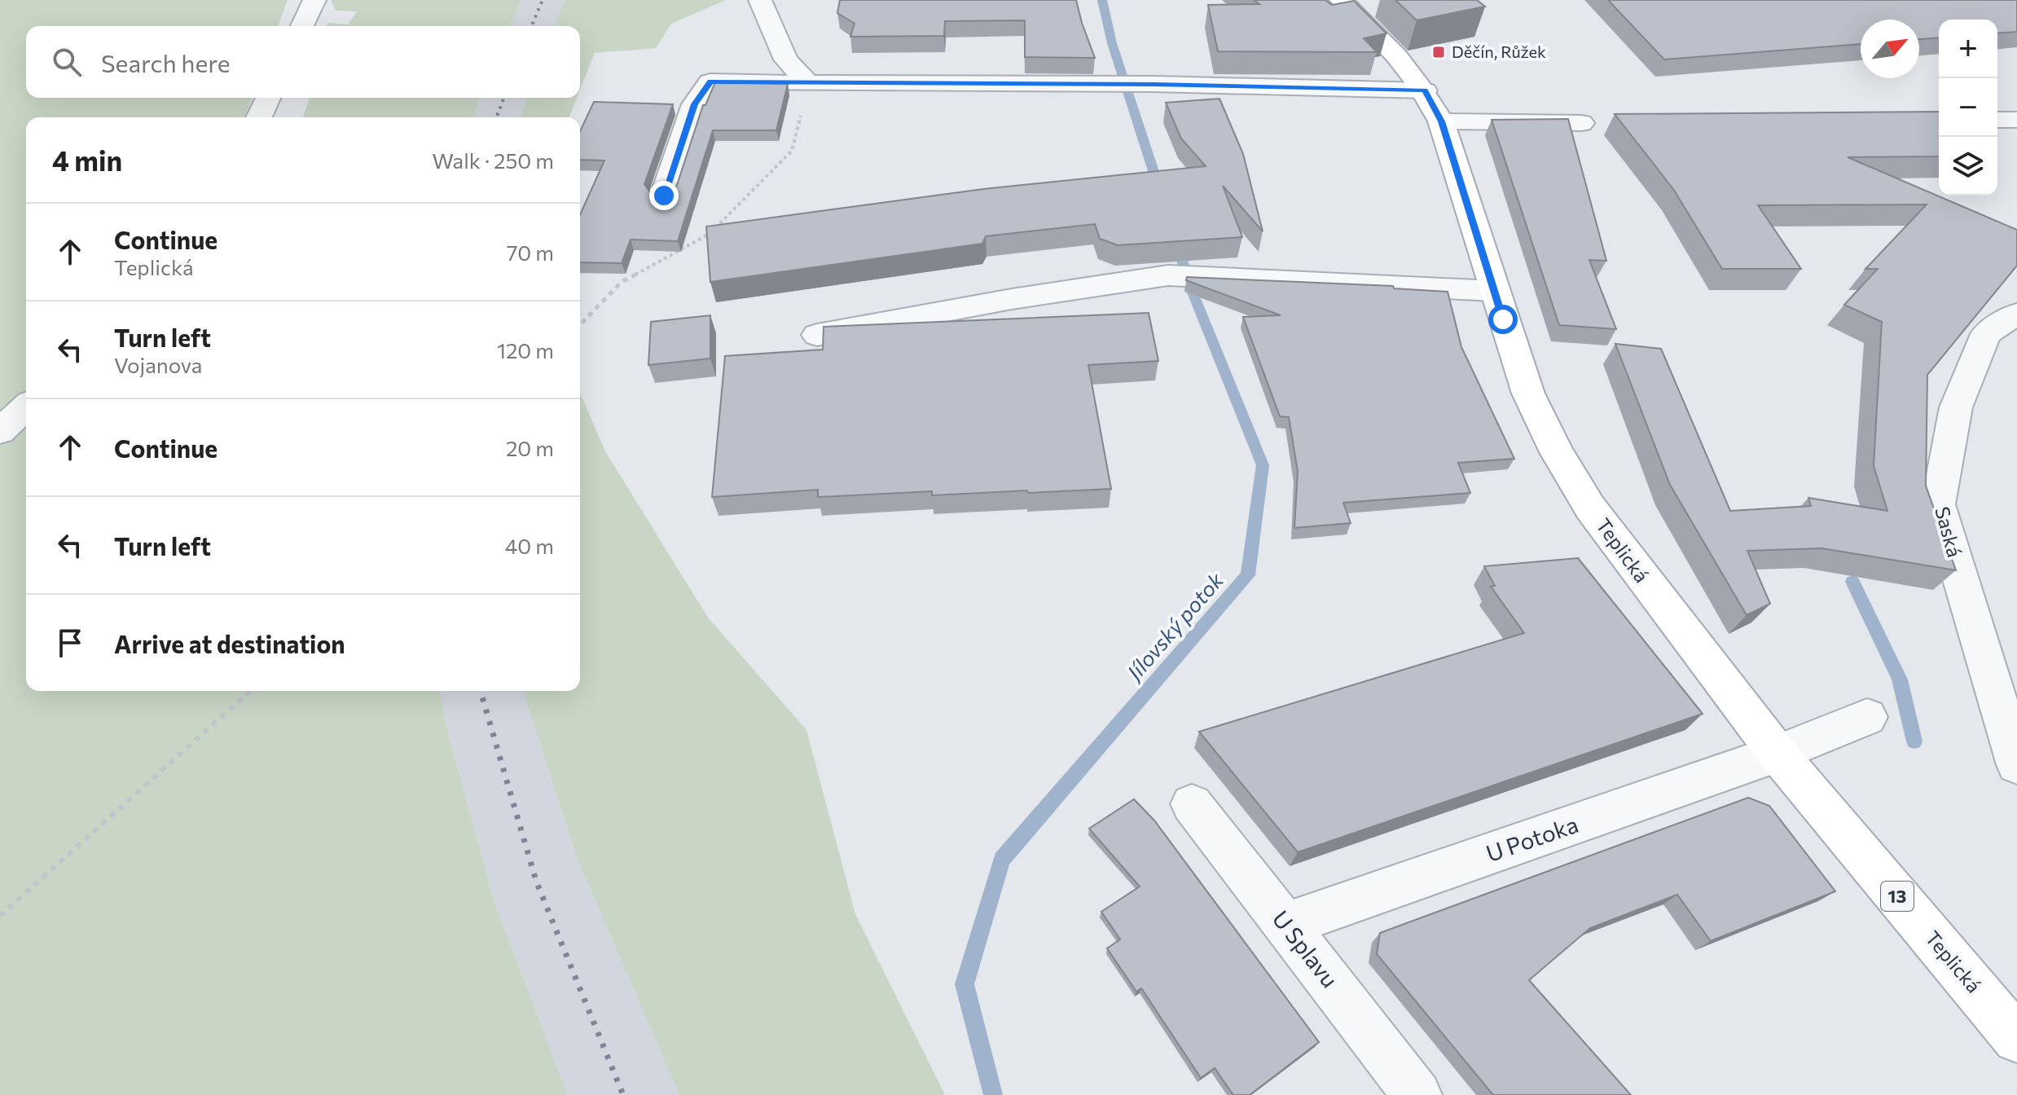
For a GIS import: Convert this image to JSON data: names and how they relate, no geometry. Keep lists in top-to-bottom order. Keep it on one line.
{"streets":{"main road":["Teplická","13"],"street":["Saská","U Potoka","U Splavu"]},"crossings":[["Teplická","U Potoka"],["U Potoka","U Splavu"]],"water":["Jílovský potok"],"places":{"transit":["Děčín, Růžek"]},"north":"top right","page":{"map_buttons":["+","−"],"search":"Search here","heading":["4 min","Walk · 250 m"],"list":[["Continue","Teplická","70 m"],["Turn left","Vojanova","120 m"],["Continue","20 m"],["Turn left","40 m"],"Arrive at destination"]}}
